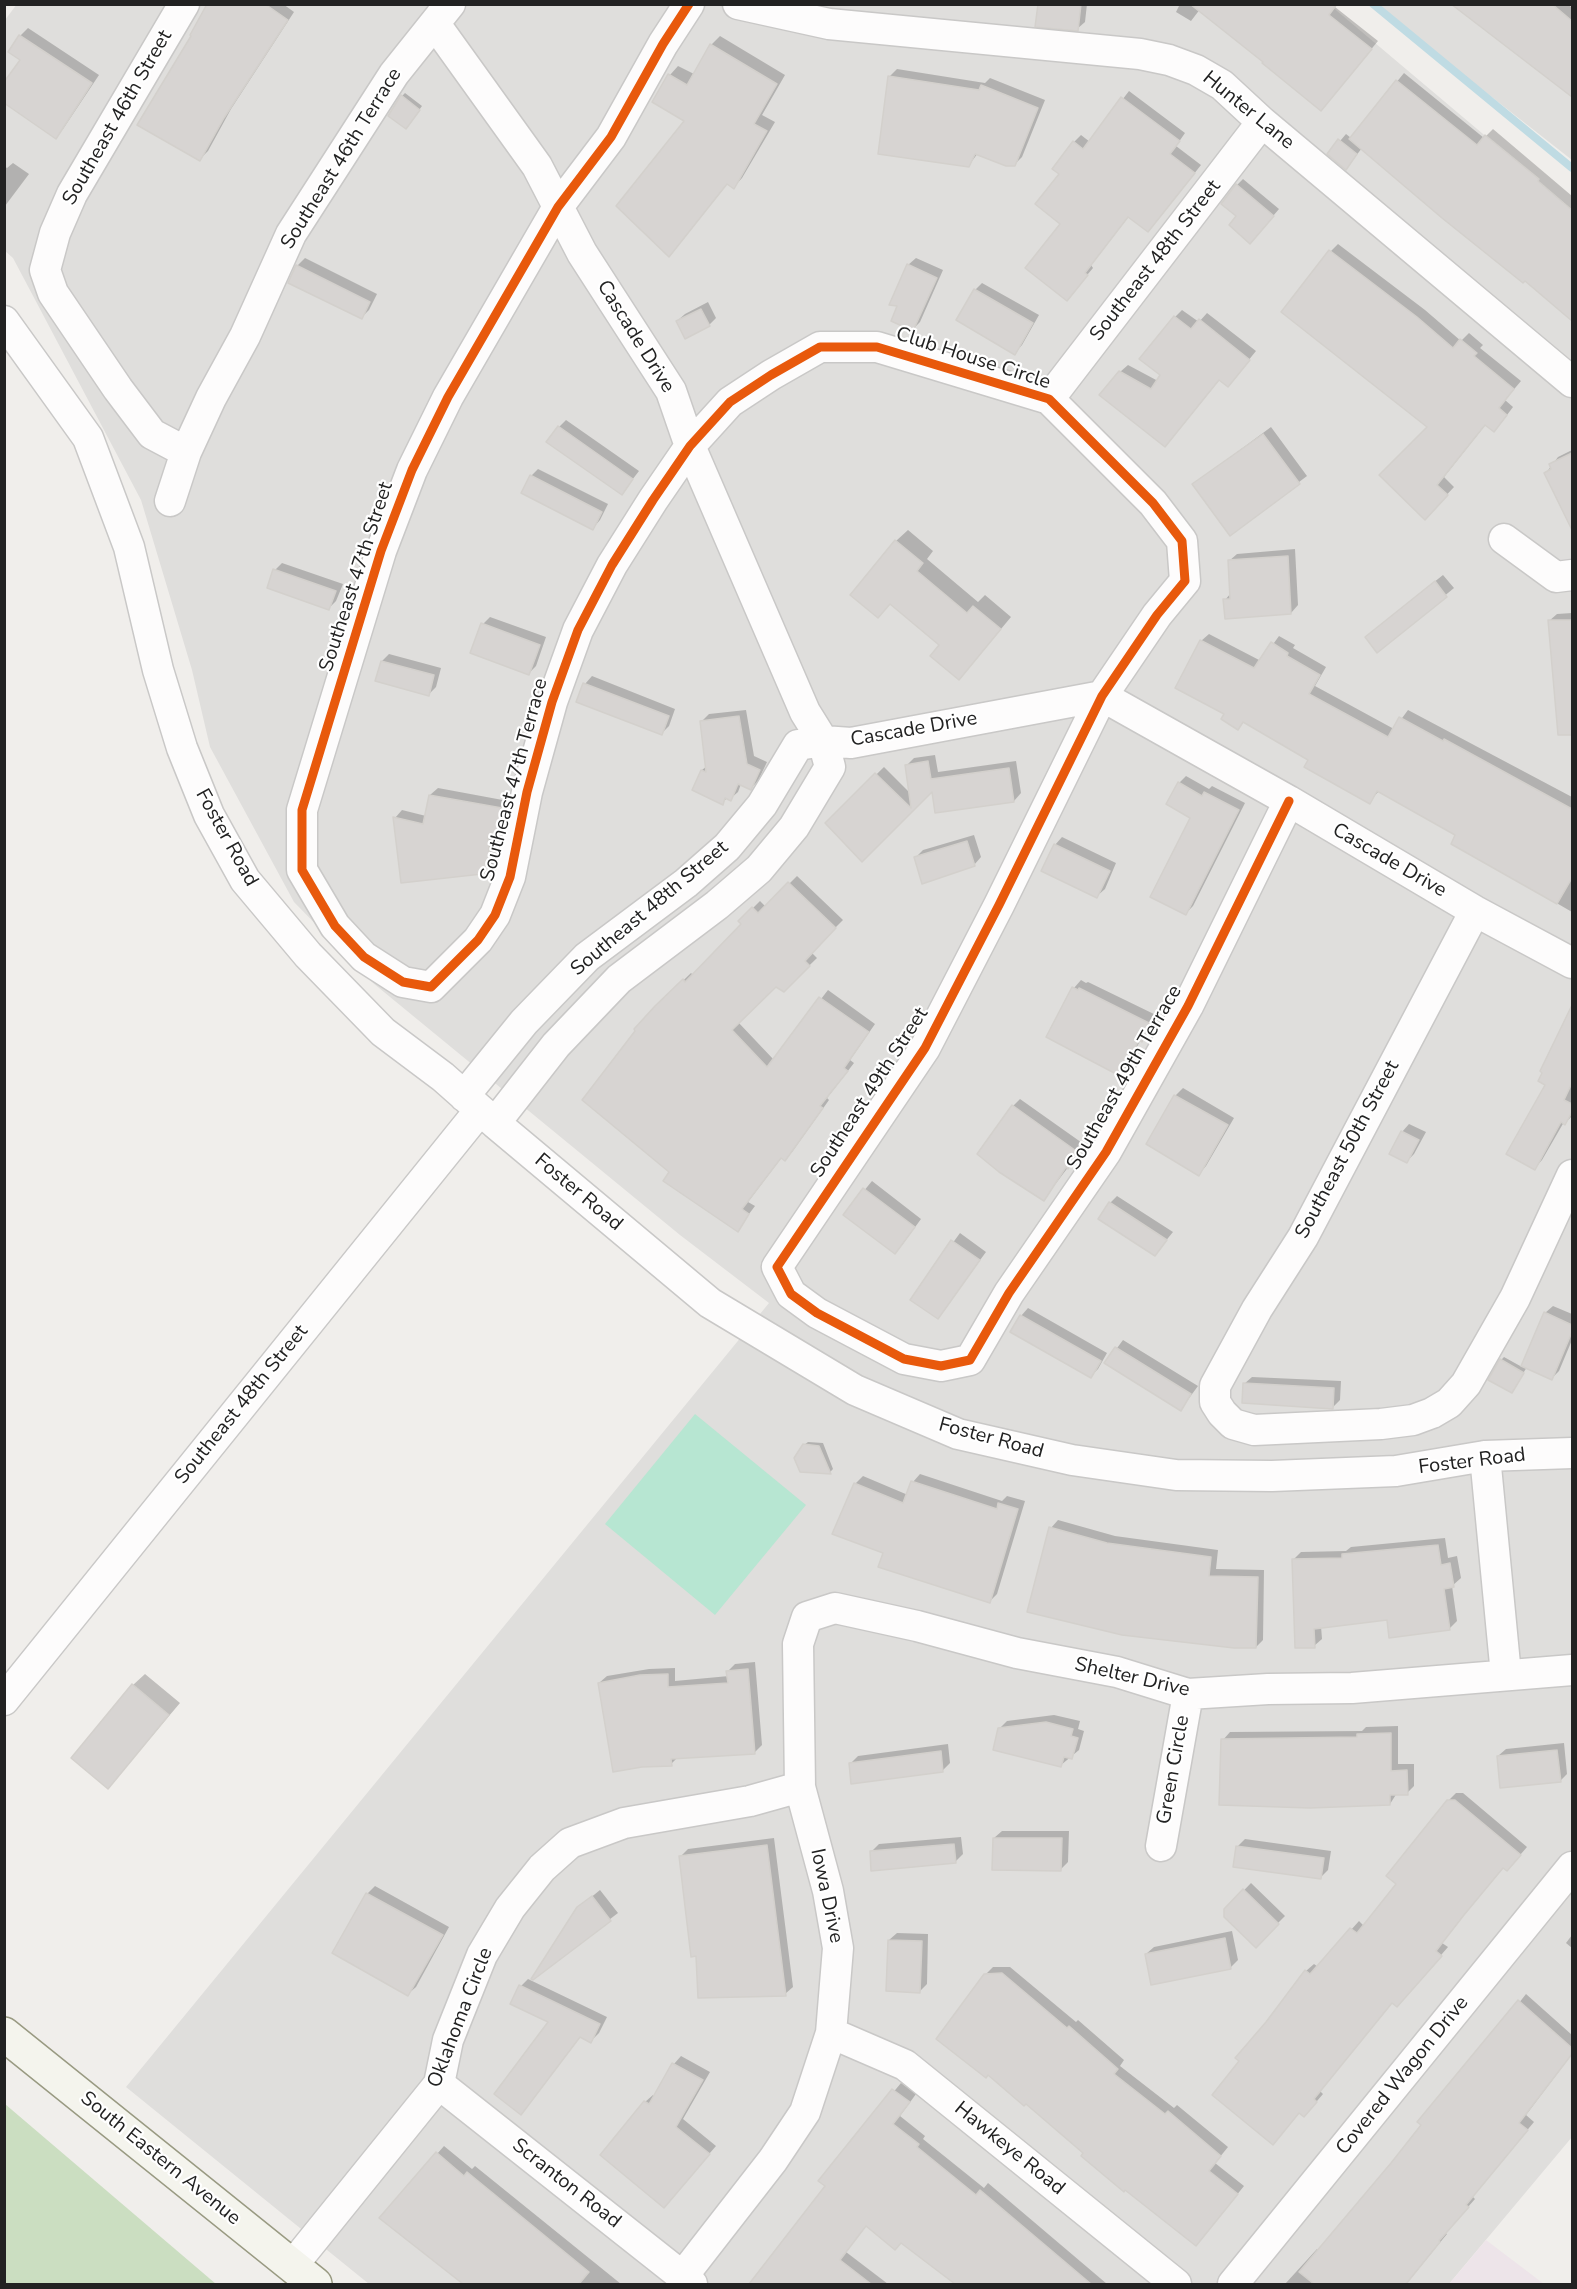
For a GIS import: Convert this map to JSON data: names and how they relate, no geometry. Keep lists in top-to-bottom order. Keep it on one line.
{"streets":{"main road":["South Eastern Avenue"],"street":["Hunter Lane","Southeast 46th Street","Southeast 46th Terrace","Southeast 48th Street","Cascade Drive","Club House Circle","Southeast 47th Street","Southeast 47th Terrace","Foster Road","Southeast 49th Terrace","Southeast 49th Street","Southeast 50th Street","Shelter Drive","Green Circle","Iowa Drive","Oklahoma Circle","Covered Wagon Drive","Hawkeye Road","Scranton Road"]},"crossings":[["Hunter Lane","Southeast 48th Street"],["Southeast 46th Street","Southeast 46th Terrace"],["Southeast 46th Terrace","Cascade Drive"],["Southeast 48th Street","Cascade Drive"],["Southeast 48th Street","Club House Circle"],["Southeast 48th Street","Foster Road"],["Cascade Drive","Club House Circle"],["Cascade Drive","Southeast 47th Street"],["Cascade Drive","Southeast 47th Terrace"],["Cascade Drive","Southeast 49th Terrace"],["Cascade Drive","Southeast 49th Street"],["Cascade Drive","Southeast 50th Street"],["Club House Circle","Southeast 47th Terrace"],["Club House Circle","Southeast 49th Street"],["Southeast 47th Street","Southeast 47th Terrace"],["Southeast 49th Terrace","Southeast 49th Street"],["Shelter Drive","Green Circle"],["Shelter Drive","Iowa Drive"],["Iowa Drive","Oklahoma Circle"],["Iowa Drive","Hawkeye Road"],["Iowa Drive","Scranton Road"],["Oklahoma Circle","South Eastern Avenue"],["Oklahoma Circle","Scranton Road"]]}
